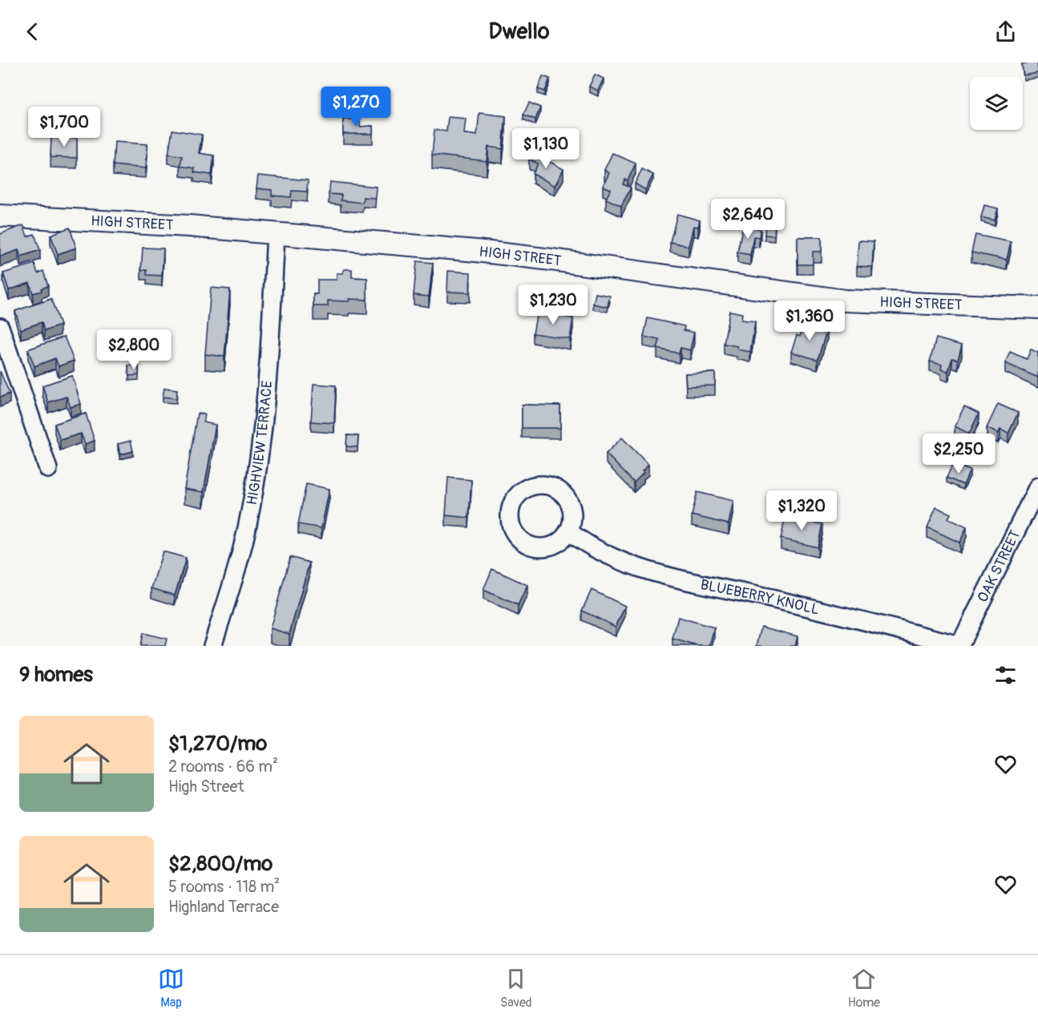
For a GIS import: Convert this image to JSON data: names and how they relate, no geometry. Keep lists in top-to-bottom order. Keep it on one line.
{"streets":{"street":["HIGH STREET","HIGHVIEW TERRACE","OAK STREET","BLUEBERRY KNOLL"]},"crossings":[["HIGH STREET","HIGHVIEW TERRACE"],["OAK STREET","BLUEBERRY KNOLL"]],"page":{"header":"Dwello","price":["$1,270","$1,700","$1,130","$2,640","$1,230","$1,360","$2,800","$2,250","$1,320"],"heading":"9 homes","list":[{"name":"$1,270/mo","note":"2 rooms · 66 m² · High Street"},{"name":"$2,800/mo","note":"5 rooms · 118 m² · Highland Terrace"}],"tabs":["Map","Saved","Home"]}}
